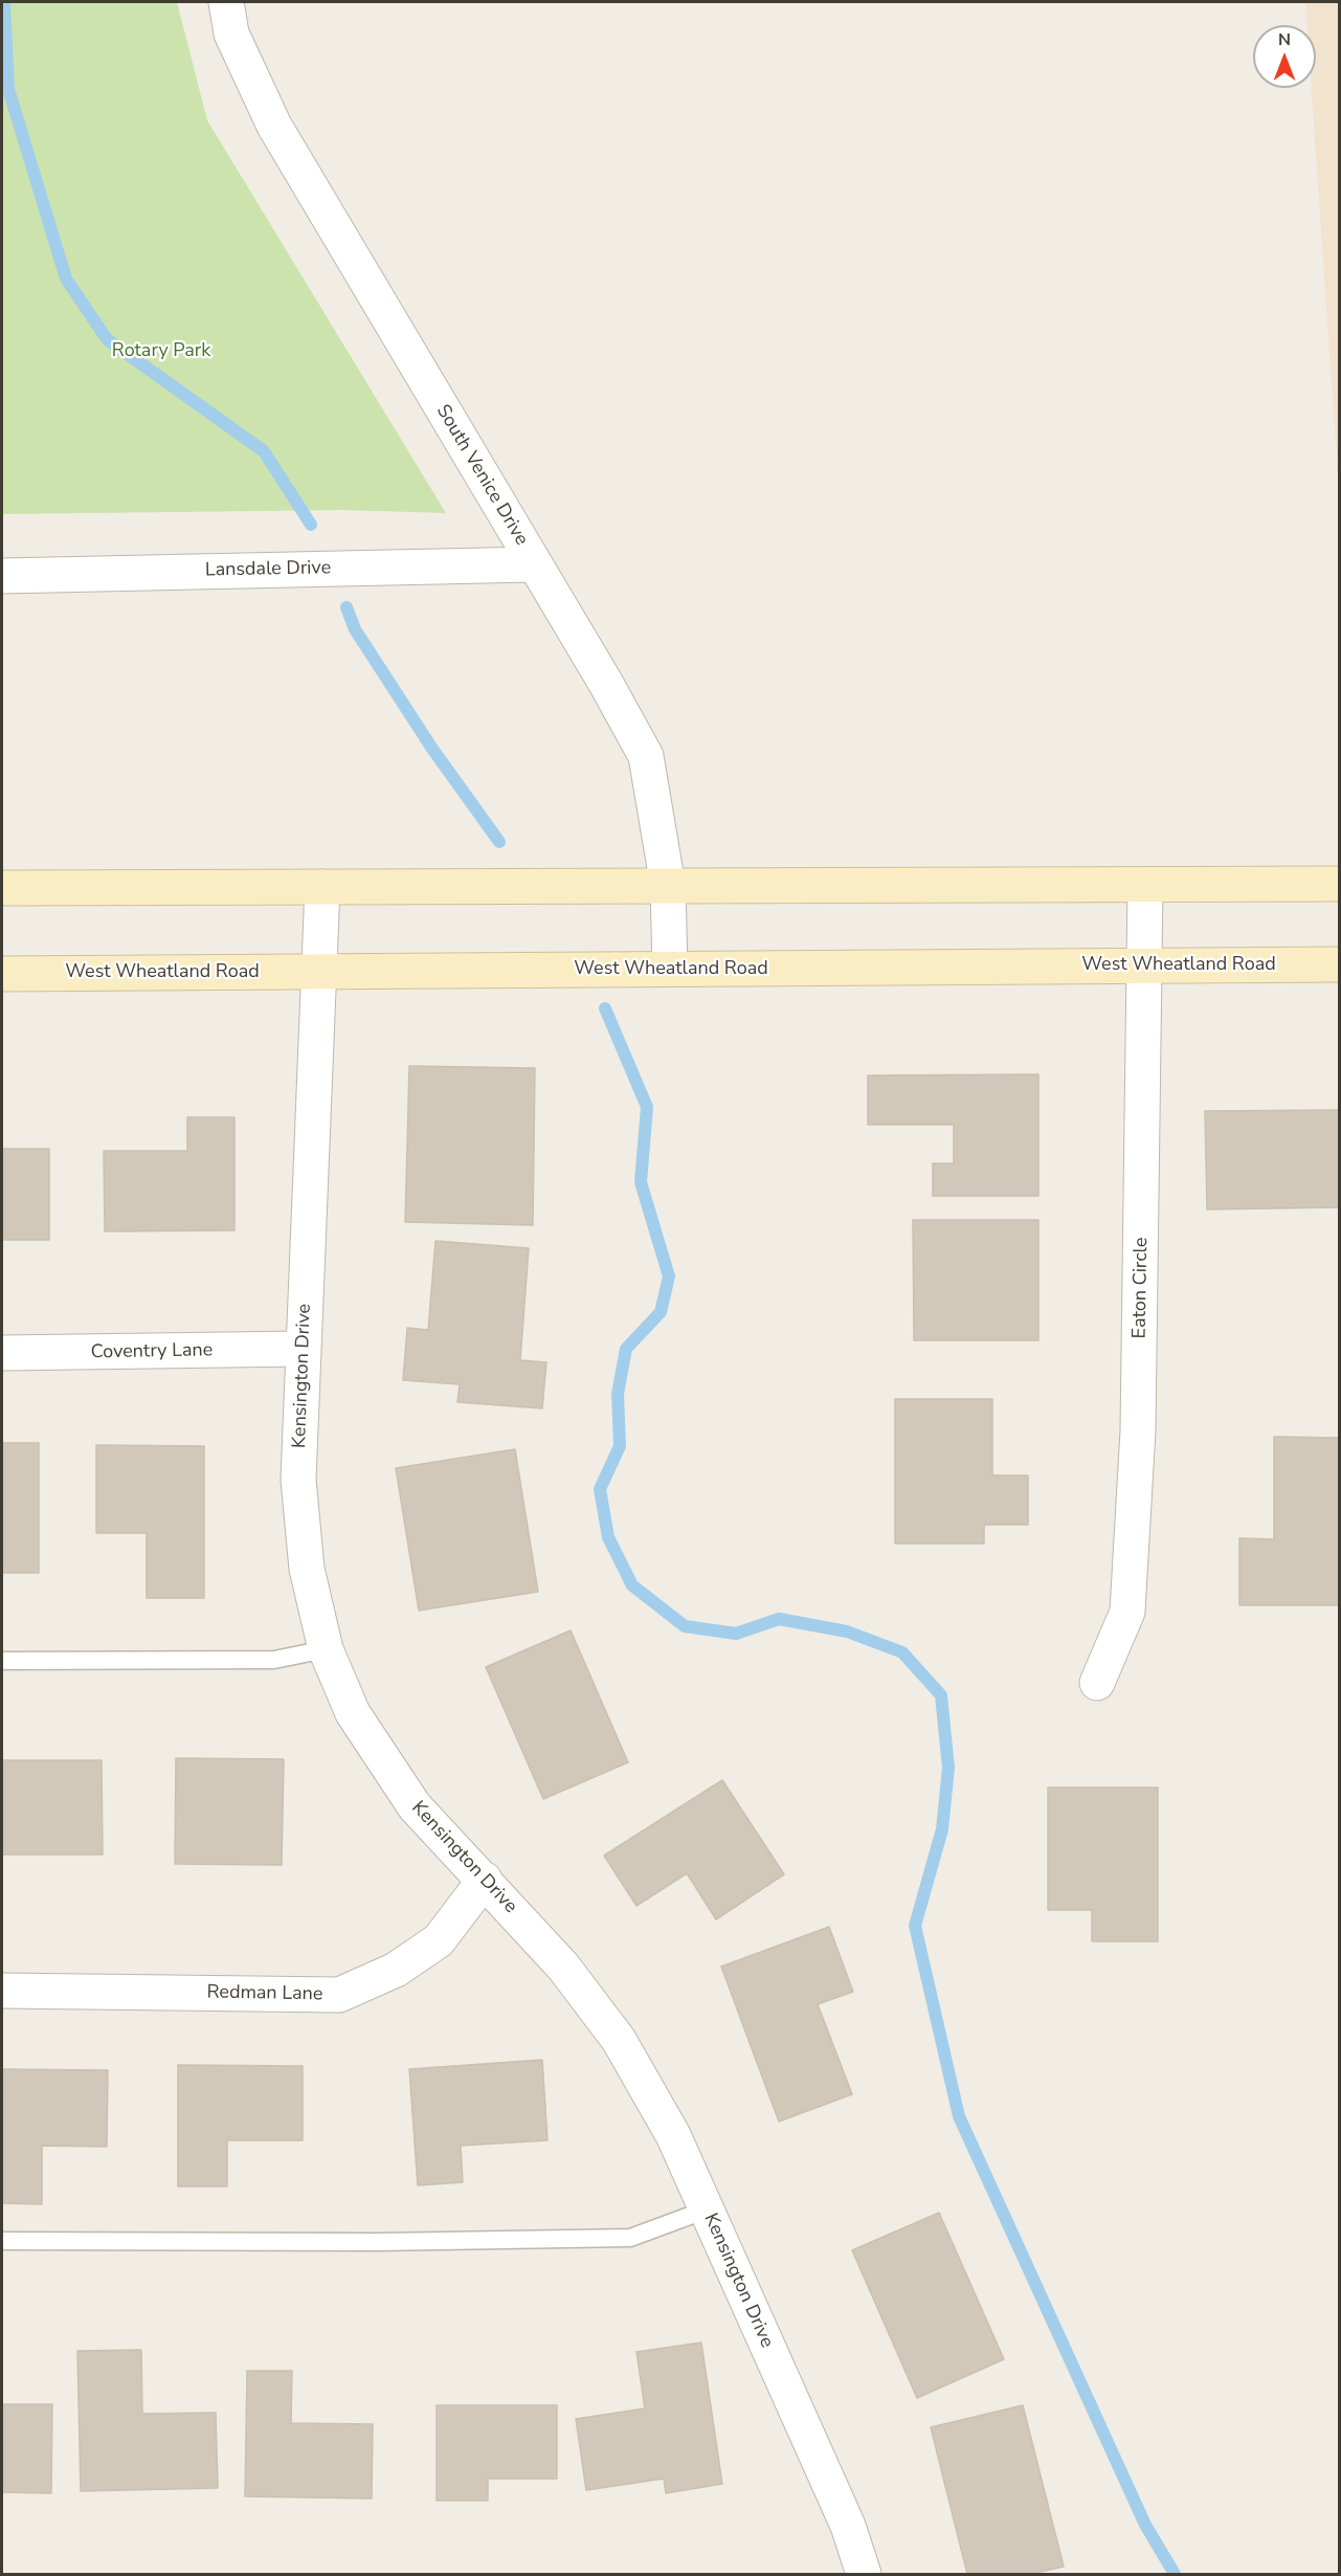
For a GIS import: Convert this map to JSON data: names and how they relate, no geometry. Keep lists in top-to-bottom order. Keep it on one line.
{"streets":{"main road":["West Wheatland Road"],"street":["South Venice Drive","Lansdale Drive","Eaton Circle","Coventry Lane","Kensington Drive","Redman Lane"]},"crossings":[["South Venice Drive","Lansdale Drive"],["South Venice Drive","West Wheatland Road"],["West Wheatland Road","Eaton Circle"],["West Wheatland Road","Kensington Drive"],["Coventry Lane","Kensington Drive"],["Kensington Drive","Redman Lane"]],"parks":["Rotary Park"],"north":"top"}
